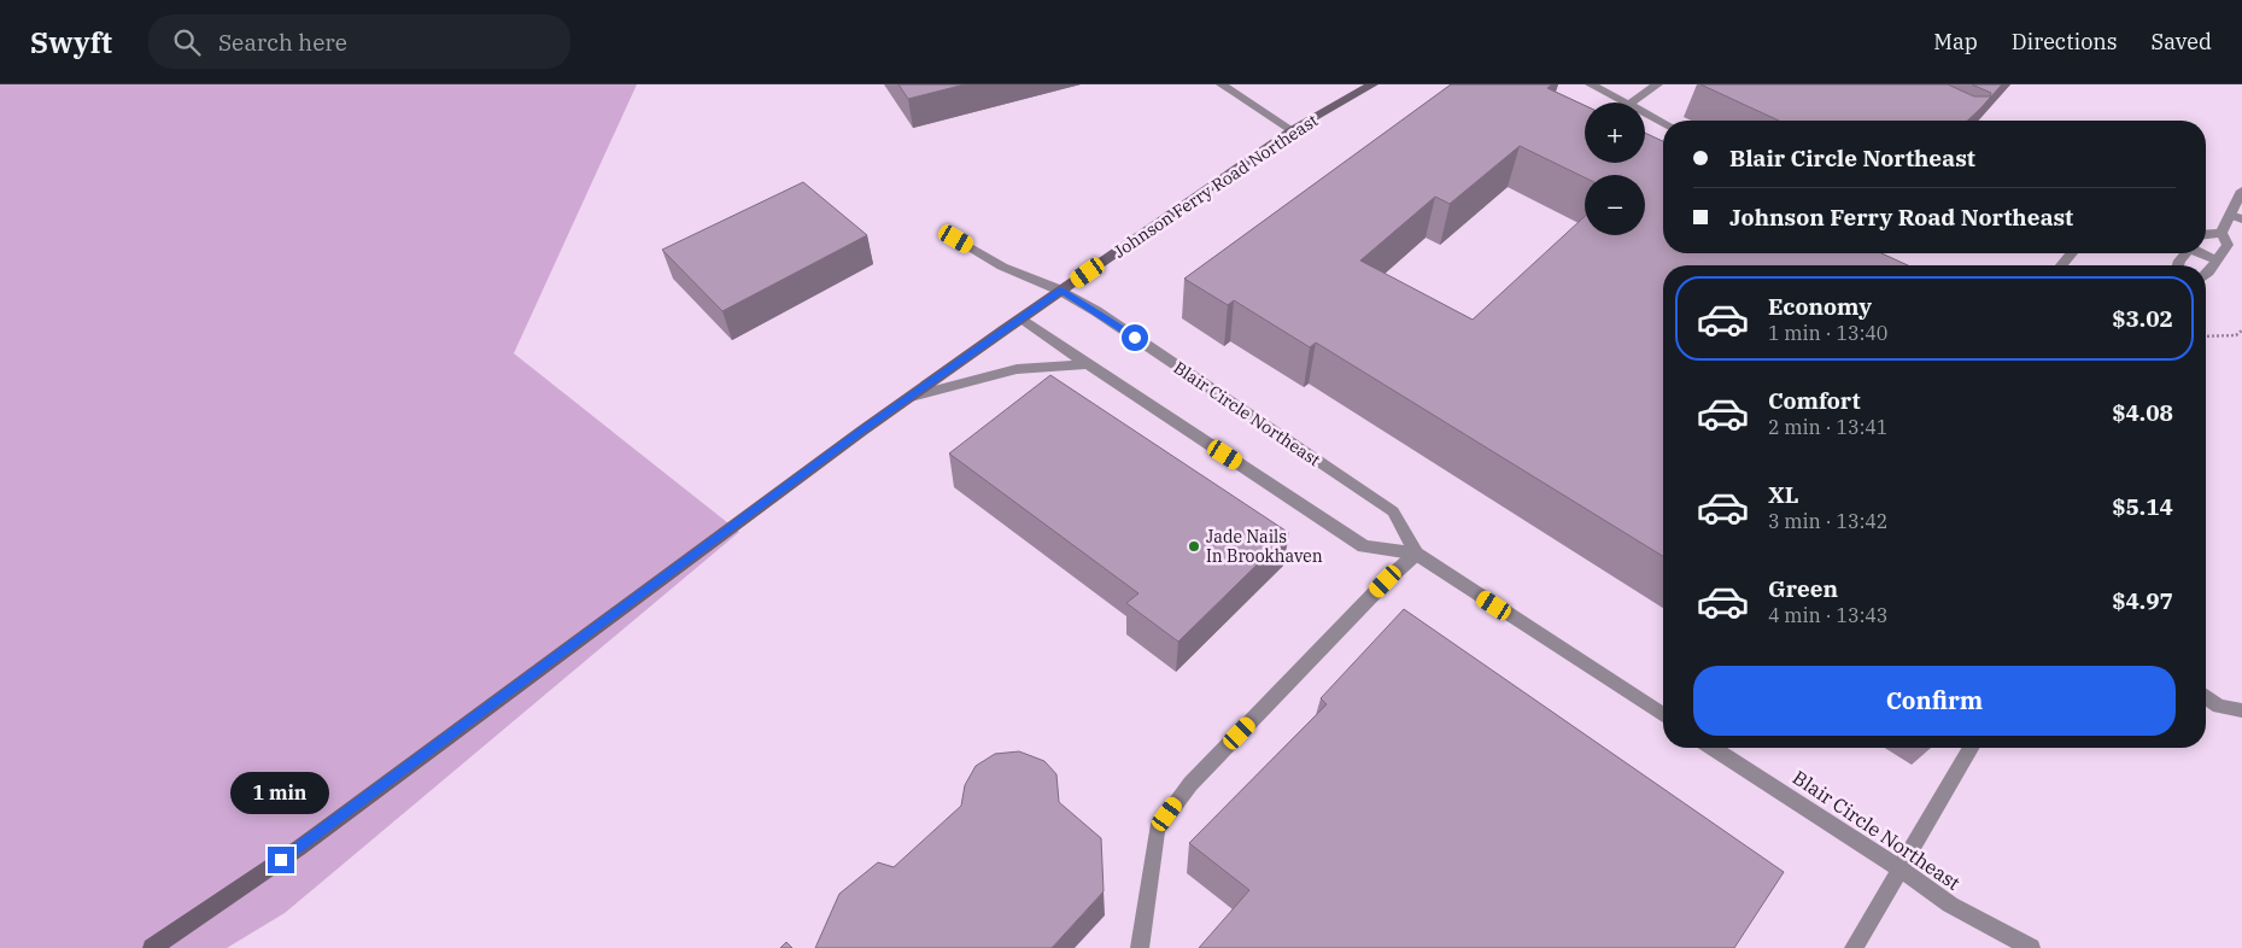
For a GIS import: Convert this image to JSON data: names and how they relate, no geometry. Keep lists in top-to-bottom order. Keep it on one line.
{"streets":{"main road":["Johnson Ferry Road Northeast"],"street":["Blair Circle Northeast"]},"crossings":[["Johnson Ferry Road Northeast","Blair Circle Northeast"]],"places":["Jade Nails In Brookhaven"],"page":{"header":"Swyft","search":"Search here","nav":["Map","Directions","Saved"],"map_buttons":["+","−"],"banner":["Blair Circle Northeast","Johnson Ferry Road Northeast"],"list":[{"name":"Economy","note":"1 min · 13:40","value":"$3.02"},{"name":"Comfort","note":"2 min · 13:41","value":"$4.08"},{"name":"XL","note":"3 min · 13:42","value":"$5.14"},{"name":"Green","note":"4 min · 13:43","value":"$4.97"}],"buttons":"Confirm","bubble":"1 min"}}
